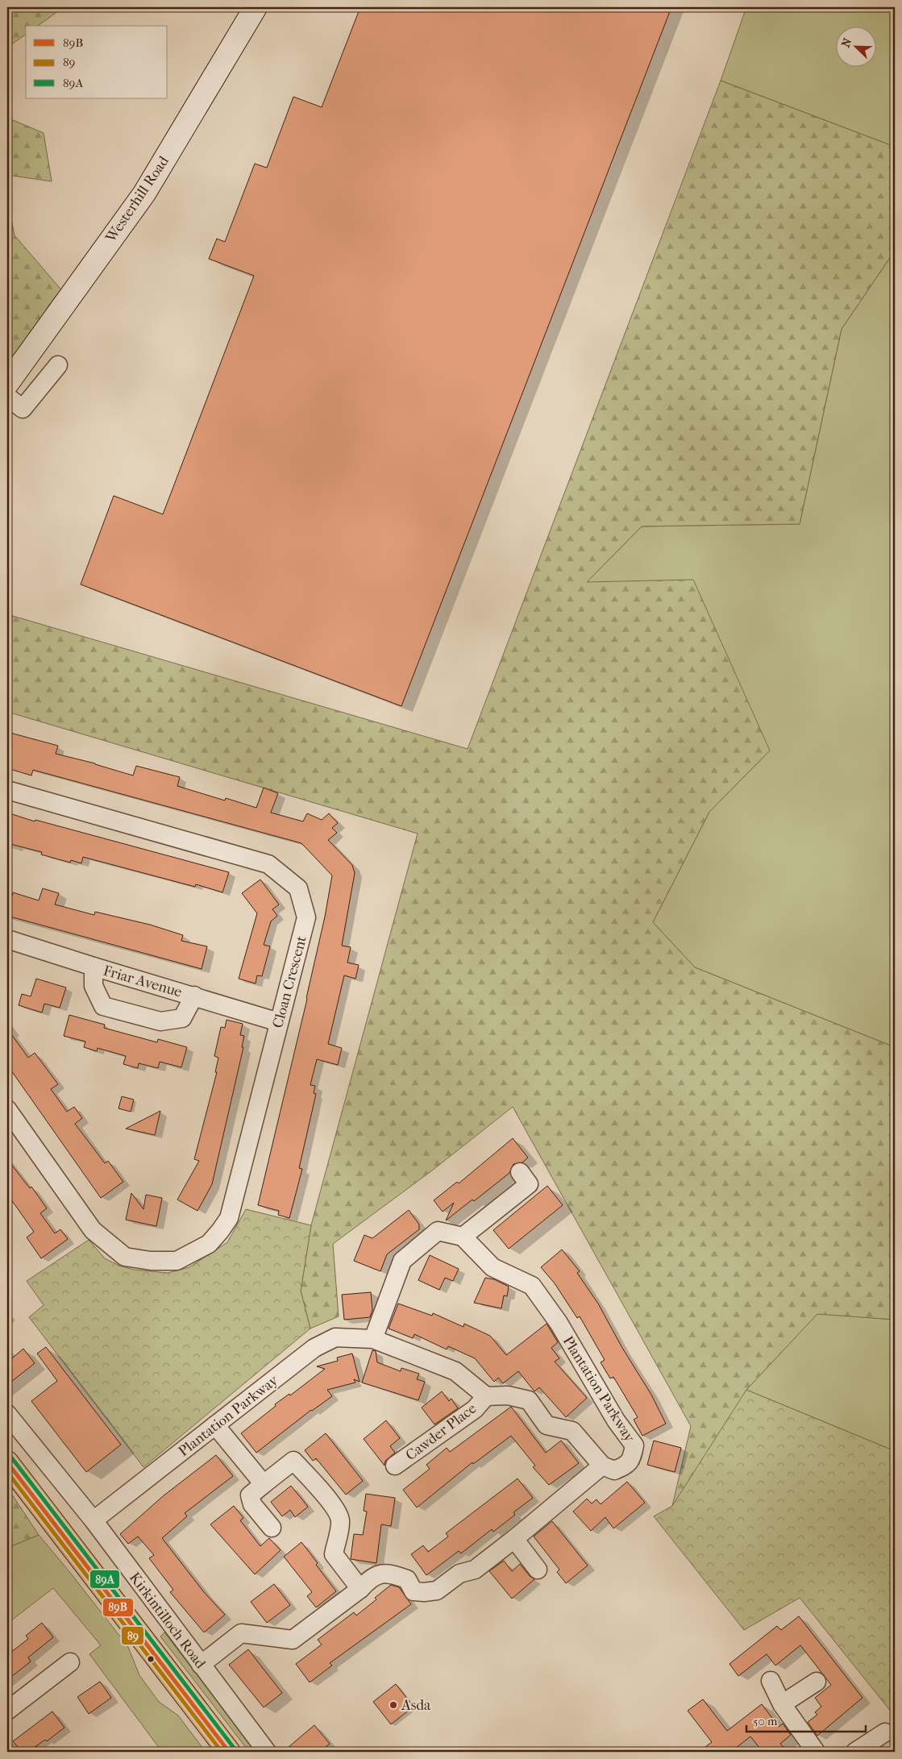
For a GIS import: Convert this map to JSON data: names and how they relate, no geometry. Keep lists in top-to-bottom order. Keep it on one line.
{"streets":{"street":["Westerhill Road","Friar Avenue","Cloan Crescent","Plantation Parkway","Cawder Place","Kirkintilloch Road"]},"crossings":[["Friar Avenue","Cloan Crescent"],["Plantation Parkway","Cawder Place"],["Plantation Parkway","Kirkintilloch Road"]],"places":["Asda"],"lines":["transit line 89A","transit line 89B","transit line 89"],"legend":["89B","89","89A"],"scale_bar":"50 m","north":"top left"}
